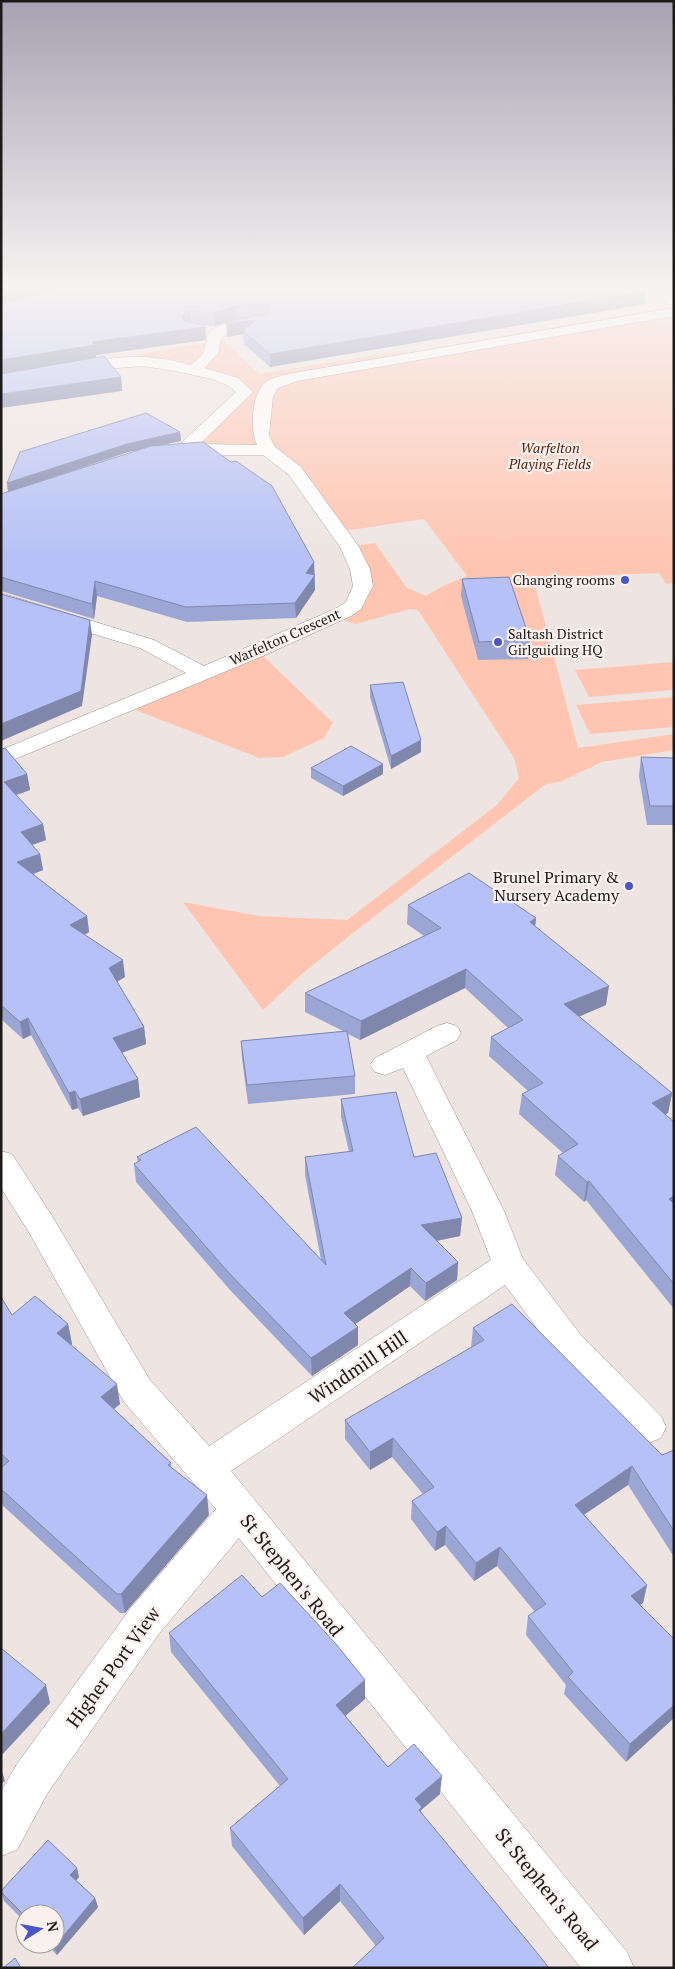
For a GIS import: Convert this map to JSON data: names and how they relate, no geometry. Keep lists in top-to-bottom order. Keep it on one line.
{"streets":{"street":["Warfelton Crescent","Windmill Hill","St Stephen's Road","Higher Port View"]},"crossings":[["Windmill Hill","St Stephen's Road"],["St Stephen's Road","Higher Port View"]],"parks":["Warfelton Playing Fields"],"places":["Changing rooms","Saltash District Girlguiding HQ","Brunel Primary & Nursery Academy"],"north":"right"}
